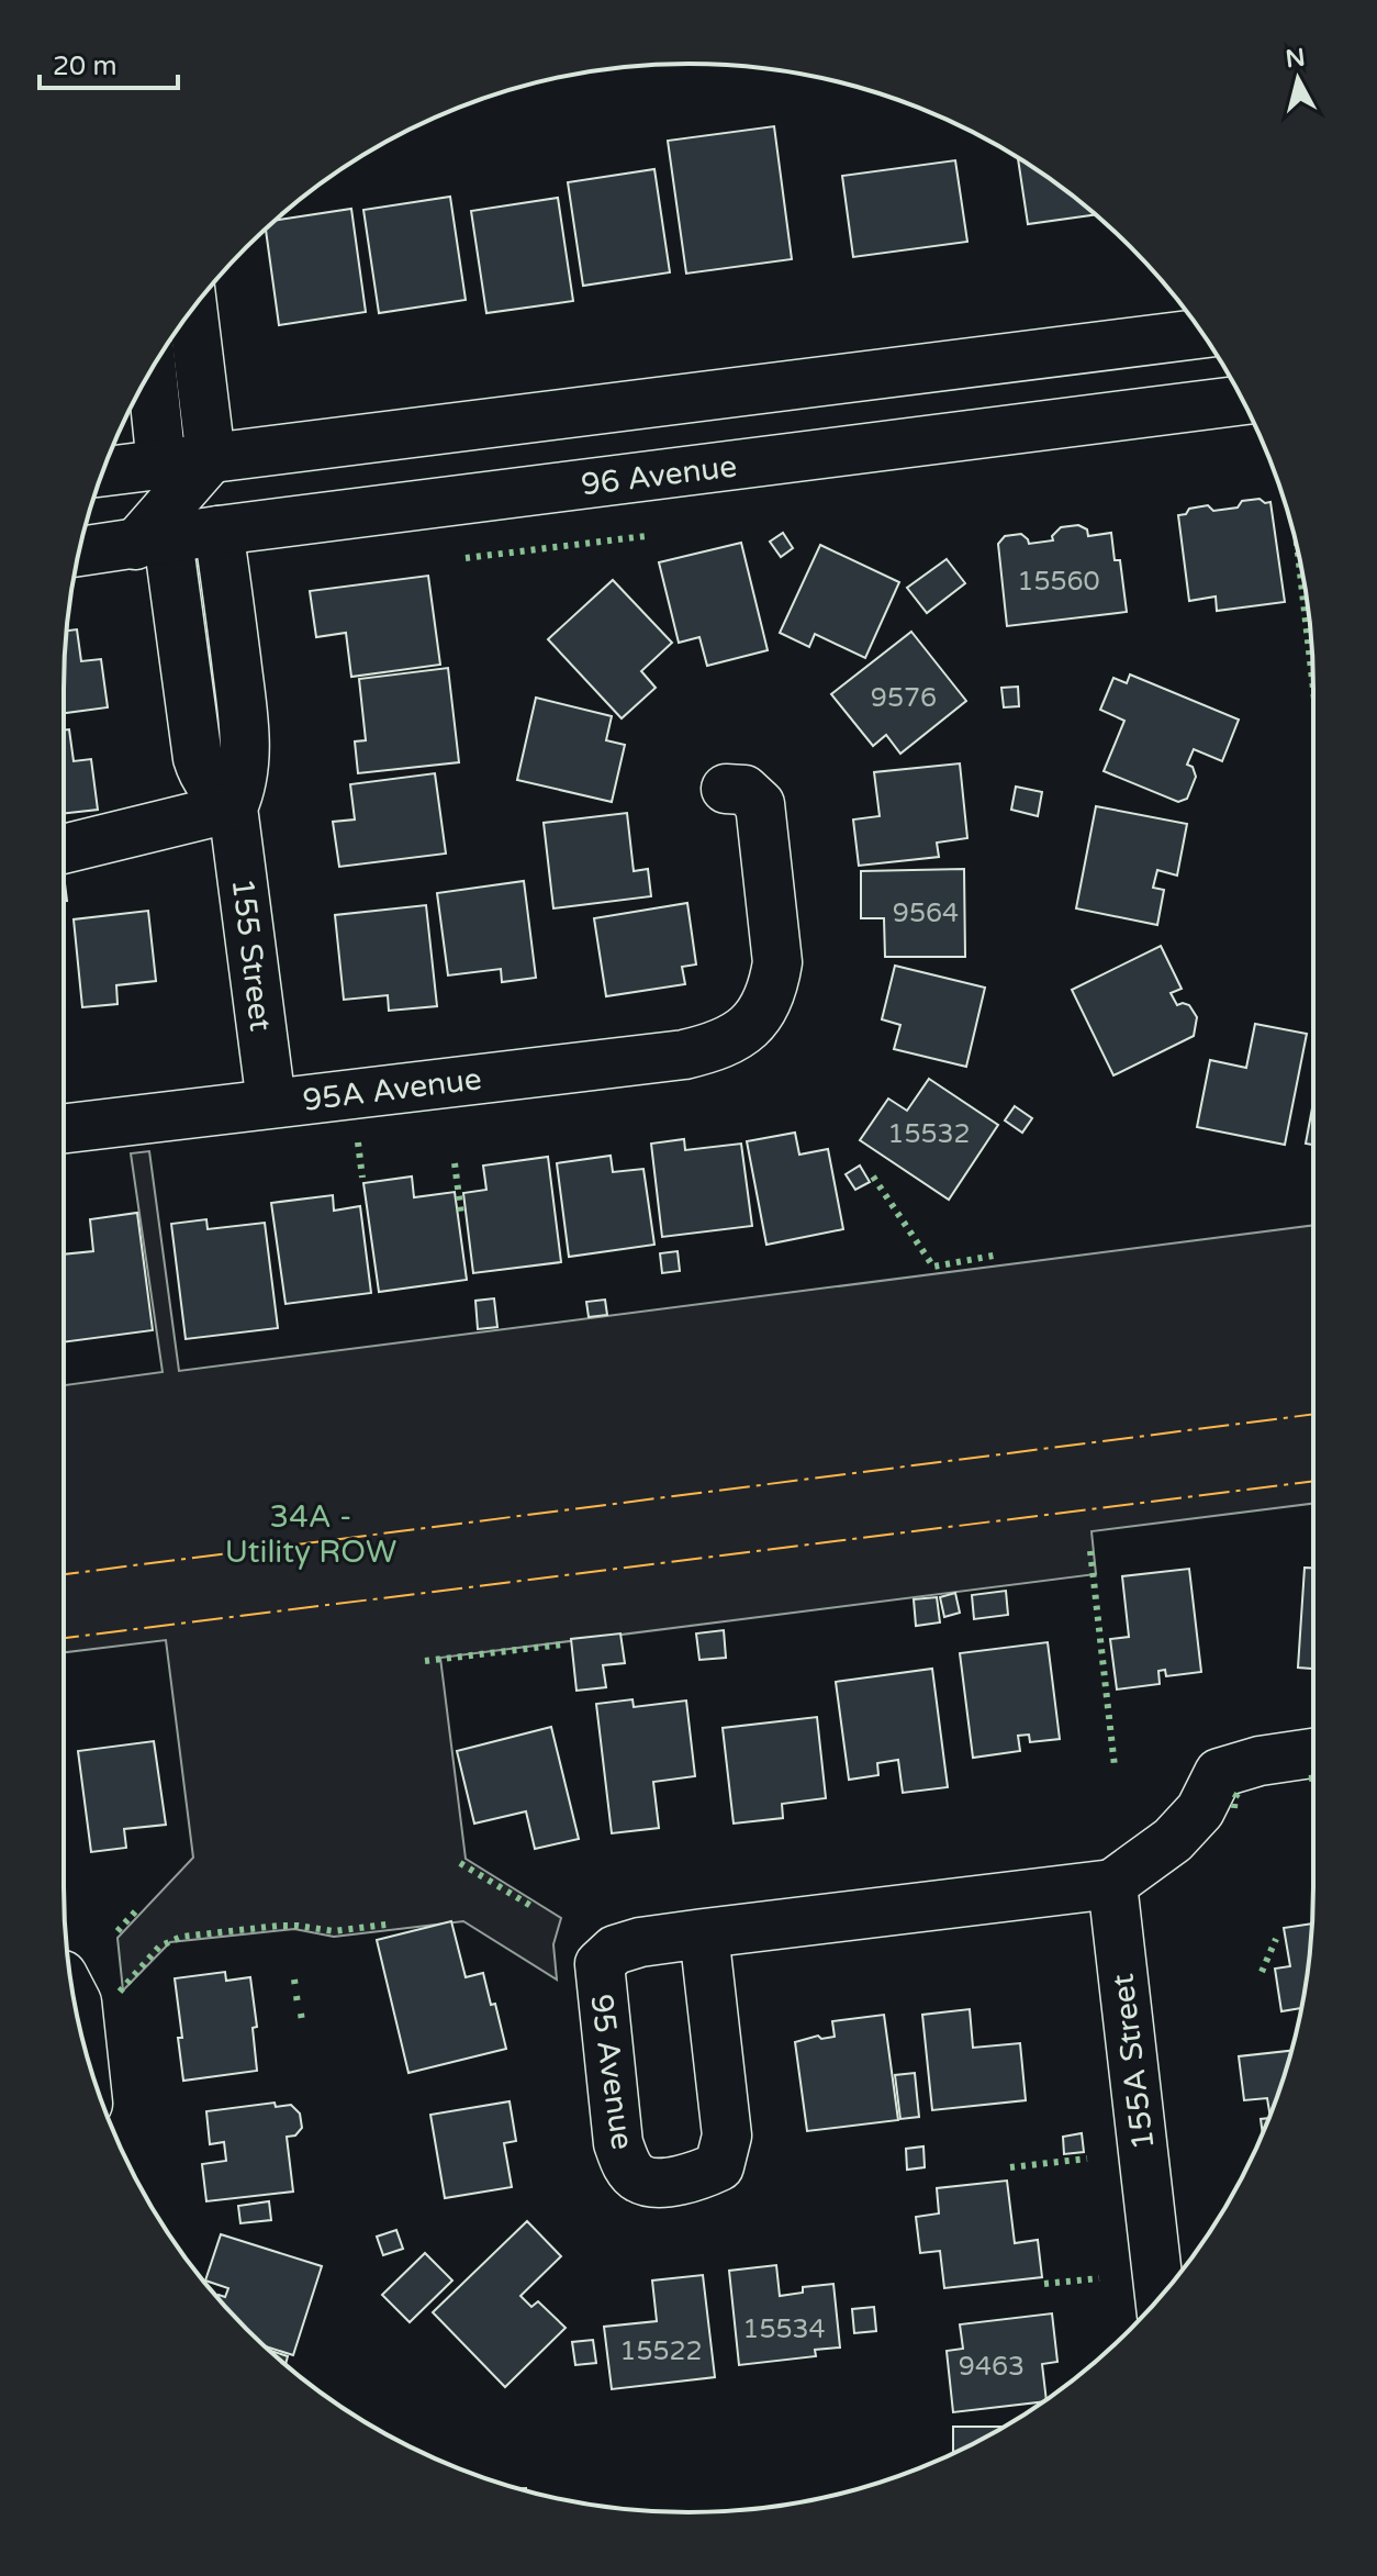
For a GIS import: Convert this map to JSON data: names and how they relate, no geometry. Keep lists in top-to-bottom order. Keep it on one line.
{"streets":{"street":["96 Avenue","155 Street","95A Avenue","155A Street","95 Avenue"]},"crossings":[["96 Avenue","155 Street"],["155 Street","95A Avenue"],["155A Street","95 Avenue"]],"parks":["34A - Utility ROW"],"house_numbers":["15560","9576","9564","15532","15534","15522","9463"],"scale_bar":"20 m","north":"top"}
